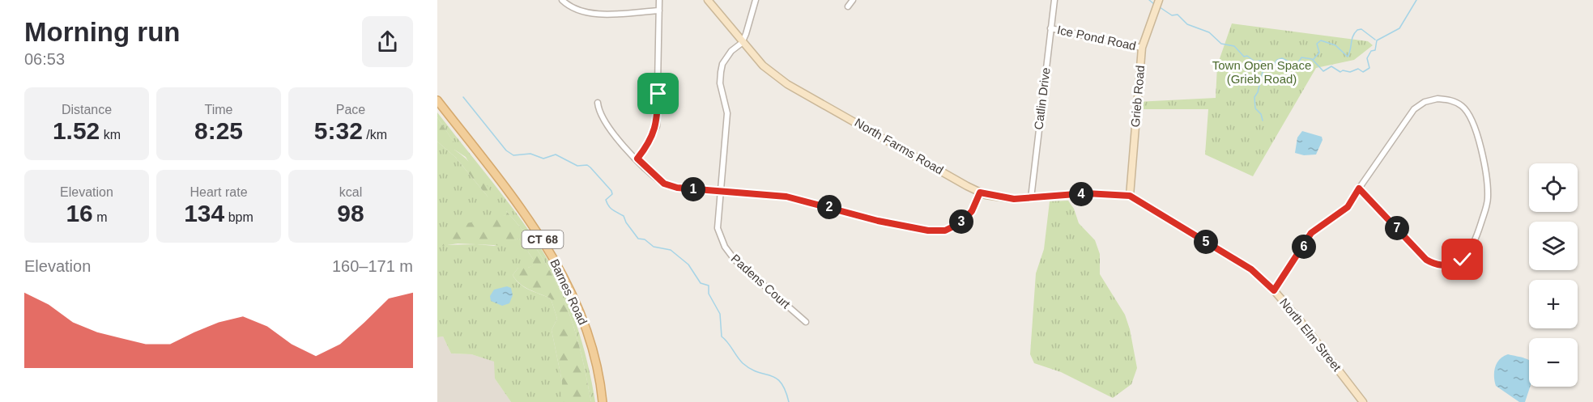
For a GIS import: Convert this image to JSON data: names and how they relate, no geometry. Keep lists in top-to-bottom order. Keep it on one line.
{"streets":{"main road":["Grieb Road","North Farms Road","CT 68","Barnes Road","North Elm Street"],"street":["Ice Pond Road","Catlin Drive","Padens Court"]},"crossings":[["Ice Pond Road","Grieb Road"],["Ice Pond Road","Catlin Drive"],["Grieb Road","North Farms Road"],["Grieb Road","North Elm Street"],["Catlin Drive","North Farms Road"],["North Farms Road","Padens Court"],["North Farms Road","North Elm Street"]],"parks":["Town Open Space (Grieb Road)"],"page":{"heading":["Morning run","06:53"],"stats":[["Distance","1.52 km"],["Time","8:25"],["Pace","5:32 /km"],["Elevation","16 m"],["Heart rate","134 bpm"],["kcal","98"]],"map_buttons":["+","−"],"pins":["1","4","2","3","7","5","6"],"chart":["Elevation","160–171 m"]}}
